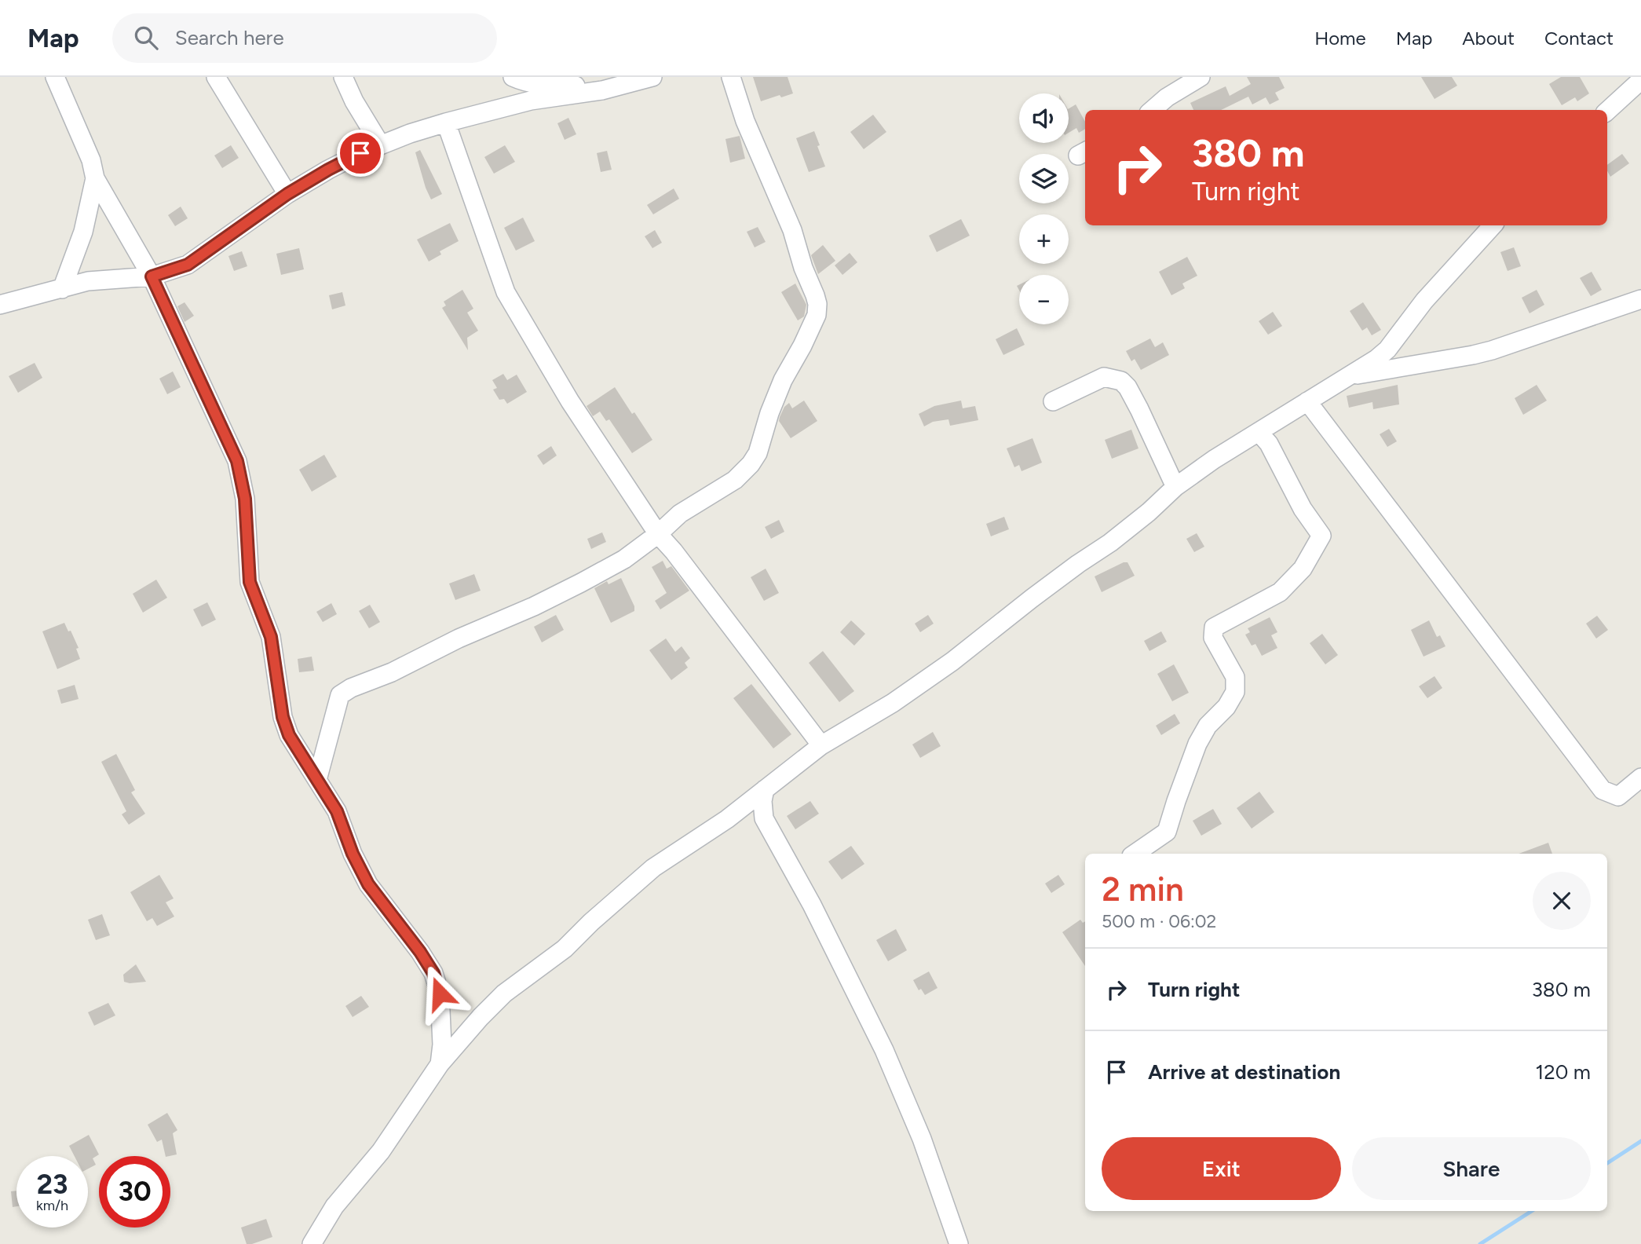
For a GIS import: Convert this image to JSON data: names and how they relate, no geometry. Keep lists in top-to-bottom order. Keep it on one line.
{"page":{"header":"Map","search":"Search here","nav":["Home","Map","About","Contact"],"map_buttons":["+","−"],"turn":["380 m","Turn right"],"heading":["2 min","500 m · 06:02"],"list":[{"name":"Turn right","value":"380 m"},{"name":"Arrive at destination","value":"120 m"}],"buttons":["Exit","Share"],"speed":"23 km/h","limit":"30"}}
